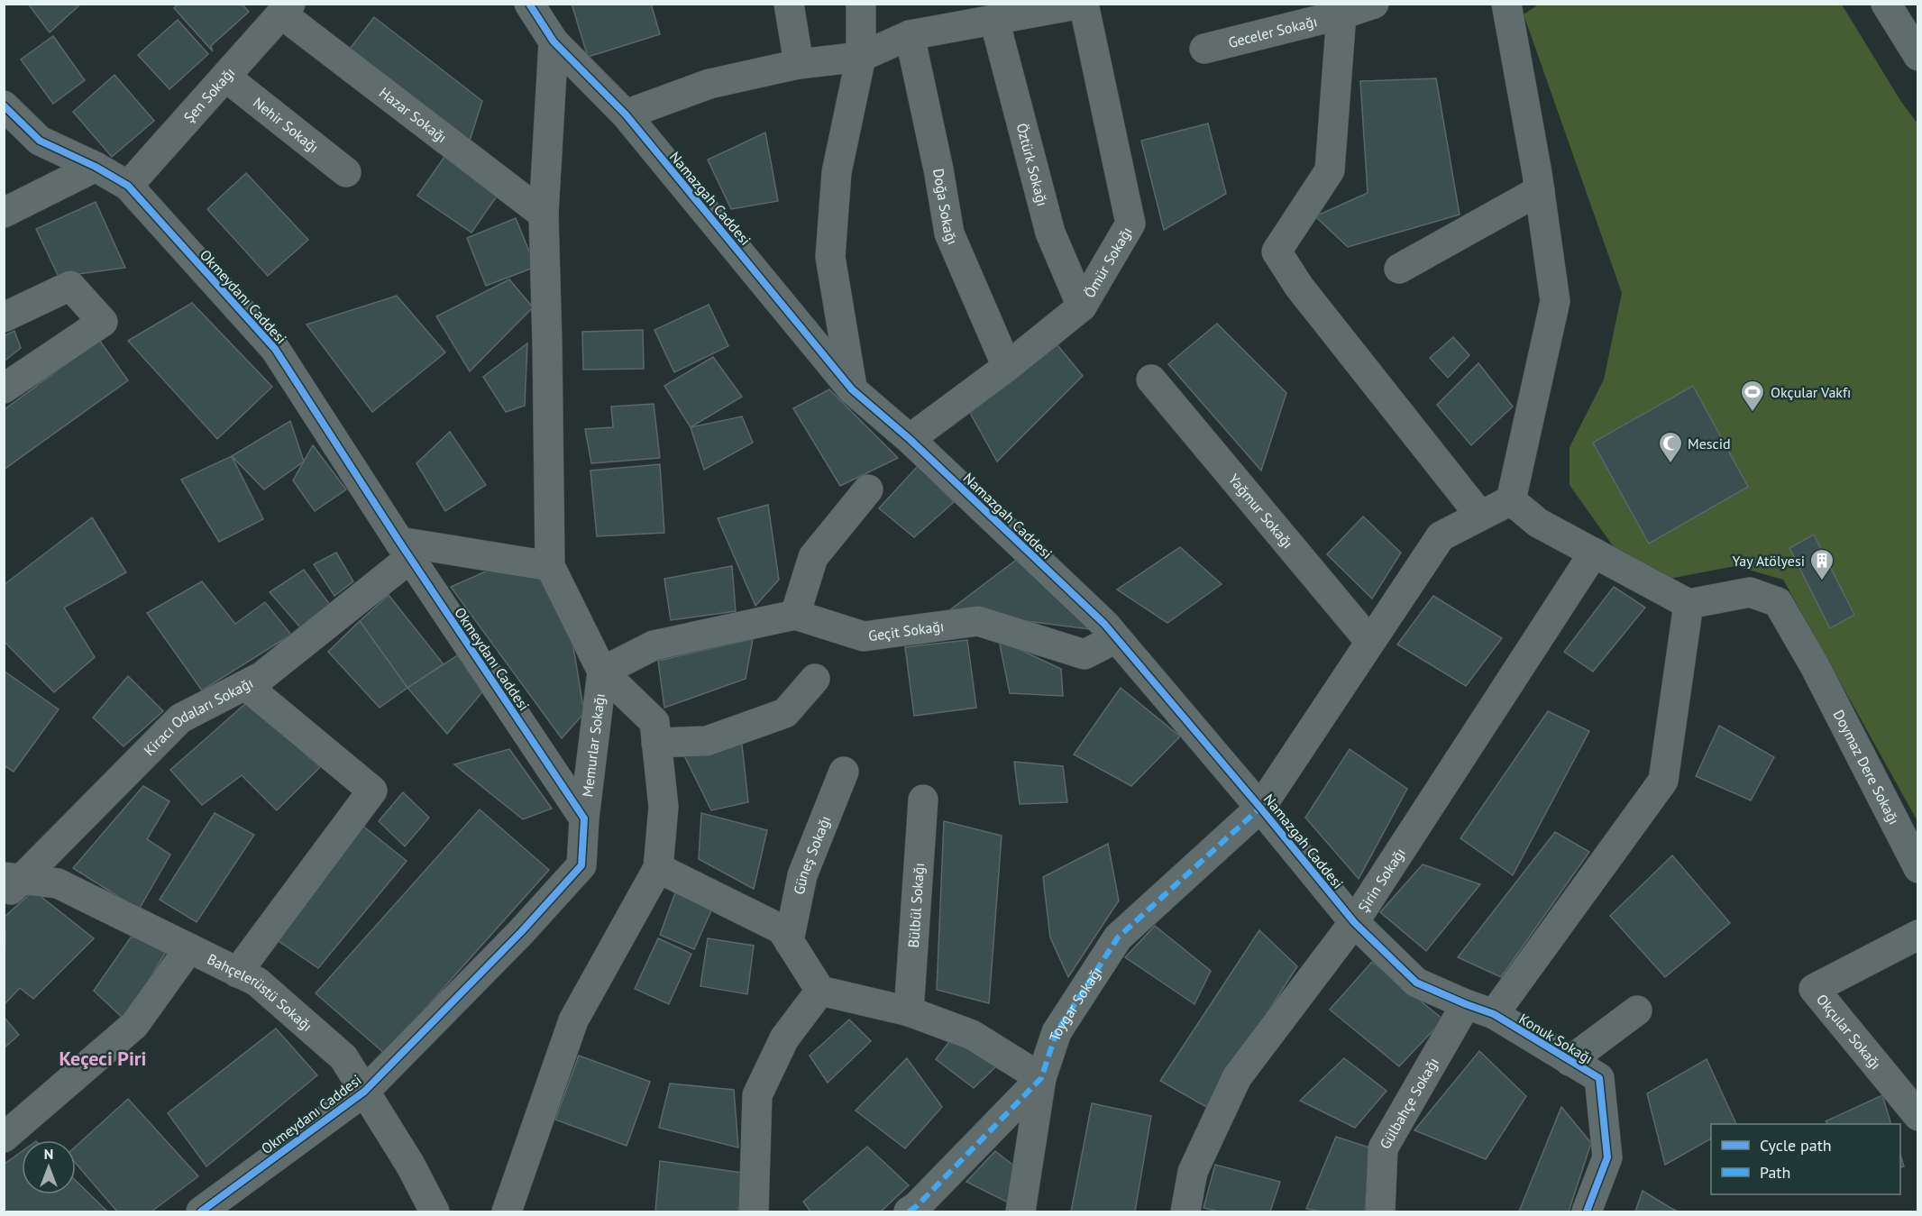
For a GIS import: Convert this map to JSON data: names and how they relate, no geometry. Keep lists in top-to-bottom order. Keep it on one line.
{"streets":{"street":["Geceler Sokağı","Şen Sokağı","Hazar Sokağı","Nehir Sokağı","Öztürk Sokağı","Namazgah Caddesi","Doğa Sokağı","Ömür Sokağı","Okmeydanı Caddesi","Yağmur Sokağı","Geçit Sokağı","Kiracı Odaları Sokağı","Memurlar Sokağı","Doymaz Dere Sokağı","Güneş Sokağı","Şirin Sokağı","Bülbül Sokağı","Bahçelerüstü Sokağı","Toygar Sokağı","Okçular Sokağı","Konuk Sokağı","Gülbahçe Sokağı"]},"crossings":[["Şen Sokağı","Hazar Sokağı"],["Şen Sokağı","Nehir Sokağı"],["Şen Sokağı","Okmeydanı Caddesi"],["Öztürk Sokağı","Ömür Sokağı"],["Namazgah Caddesi","Ömür Sokağı"],["Namazgah Caddesi","Geçit Sokağı"],["Namazgah Caddesi","Şirin Sokağı"],["Namazgah Caddesi","Toygar Sokağı"],["Namazgah Caddesi","Konuk Sokağı"],["Namazgah Caddesi","Gülbahçe Sokağı"],["Doğa Sokağı","Ömür Sokağı"],["Okmeydanı Caddesi","Kiracı Odaları Sokağı"],["Okmeydanı Caddesi","Memurlar Sokağı"],["Okmeydanı Caddesi","Bahçelerüstü Sokağı"],["Yağmur Sokağı","Toygar Sokağı"],["Geçit Sokağı","Memurlar Sokağı"],["Kiracı Odaları Sokağı","Bahçelerüstü Sokağı"]],"districts":["Keçeci Piri"],"places":{"sports":["Okçular Vakfı"],"mosque":["Mescid"],"building":["Yay Atölyesi"]},"legend":["Cycle path","Path"],"north":"top"}
